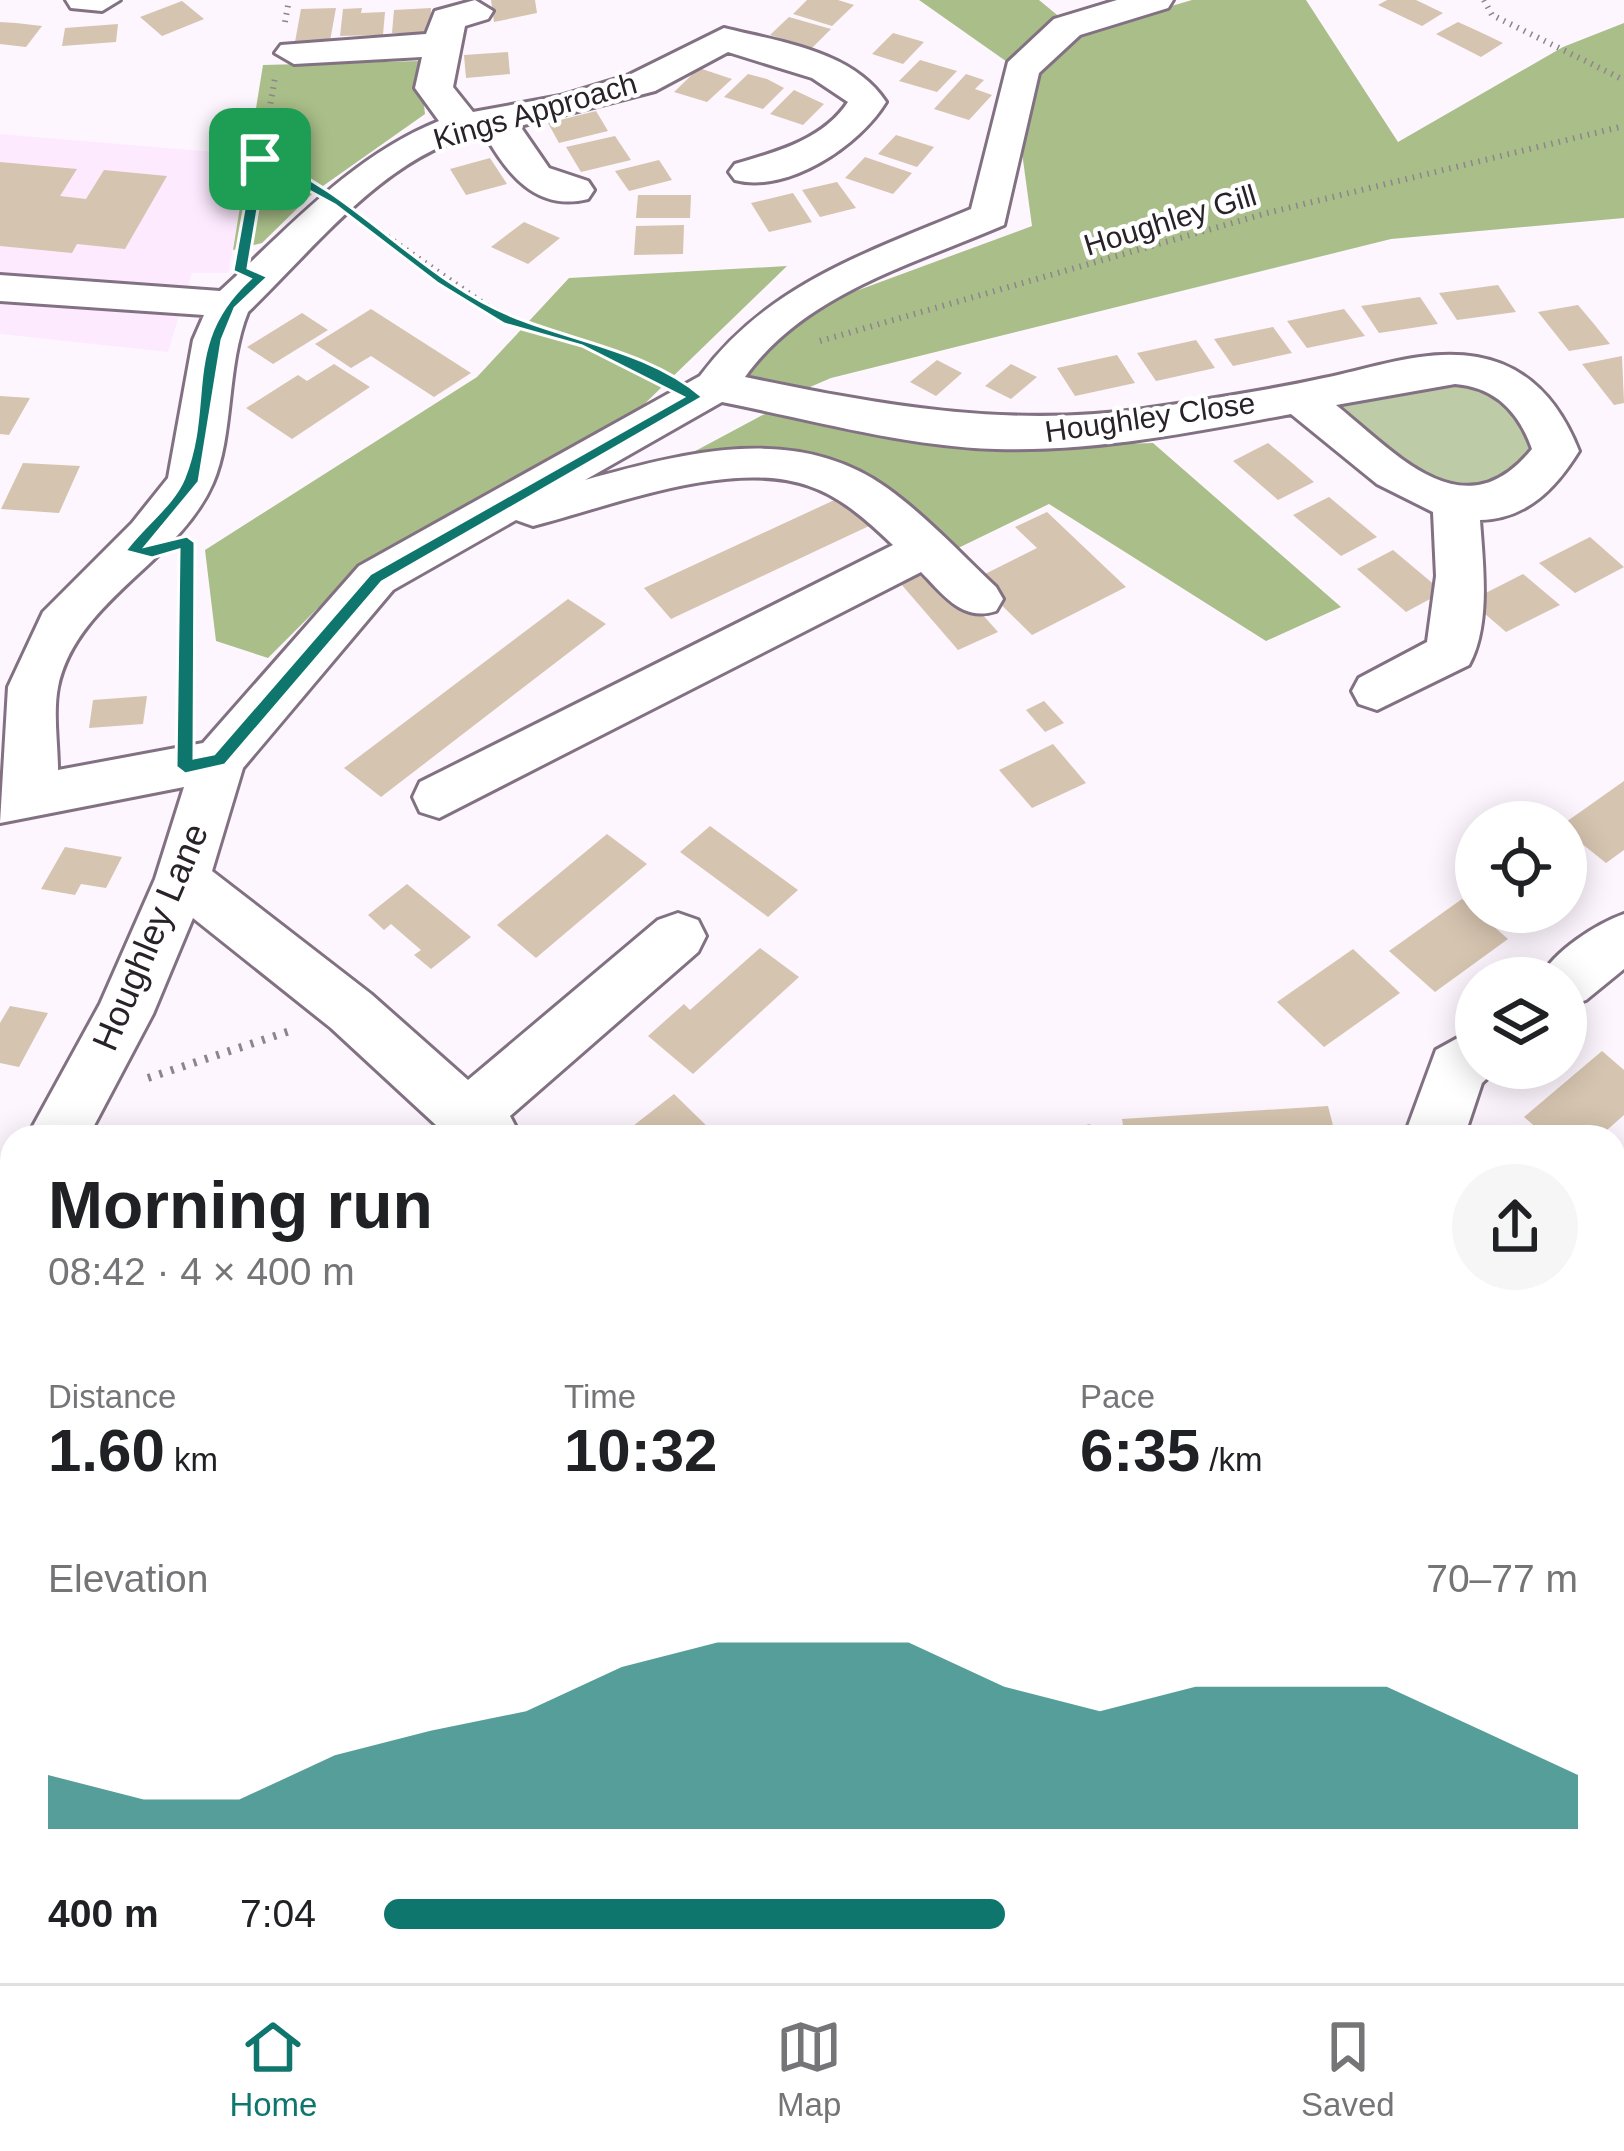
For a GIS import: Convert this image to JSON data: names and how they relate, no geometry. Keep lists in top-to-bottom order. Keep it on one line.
{"streets":{"street":["Kings Approach","Houghley Close","Houghley Lane"],"path":["Houghley Gill"]},"crossings":[["Houghley Gill","Houghley Close"],["Houghley Gill","Houghley Lane"],["Houghley Close","Houghley Lane"]],"page":{"heading":["Morning run","08:42 · 4 × 400 m"],"stats":[["Distance","1.60 km"],["Time","10:32"],["Pace","6:35 /km"]],"chart":["Elevation","70–77 m"],"list":[{"name":"400 m","note":"7:04"}],"tabs":["Home","Map","Saved"]}}
